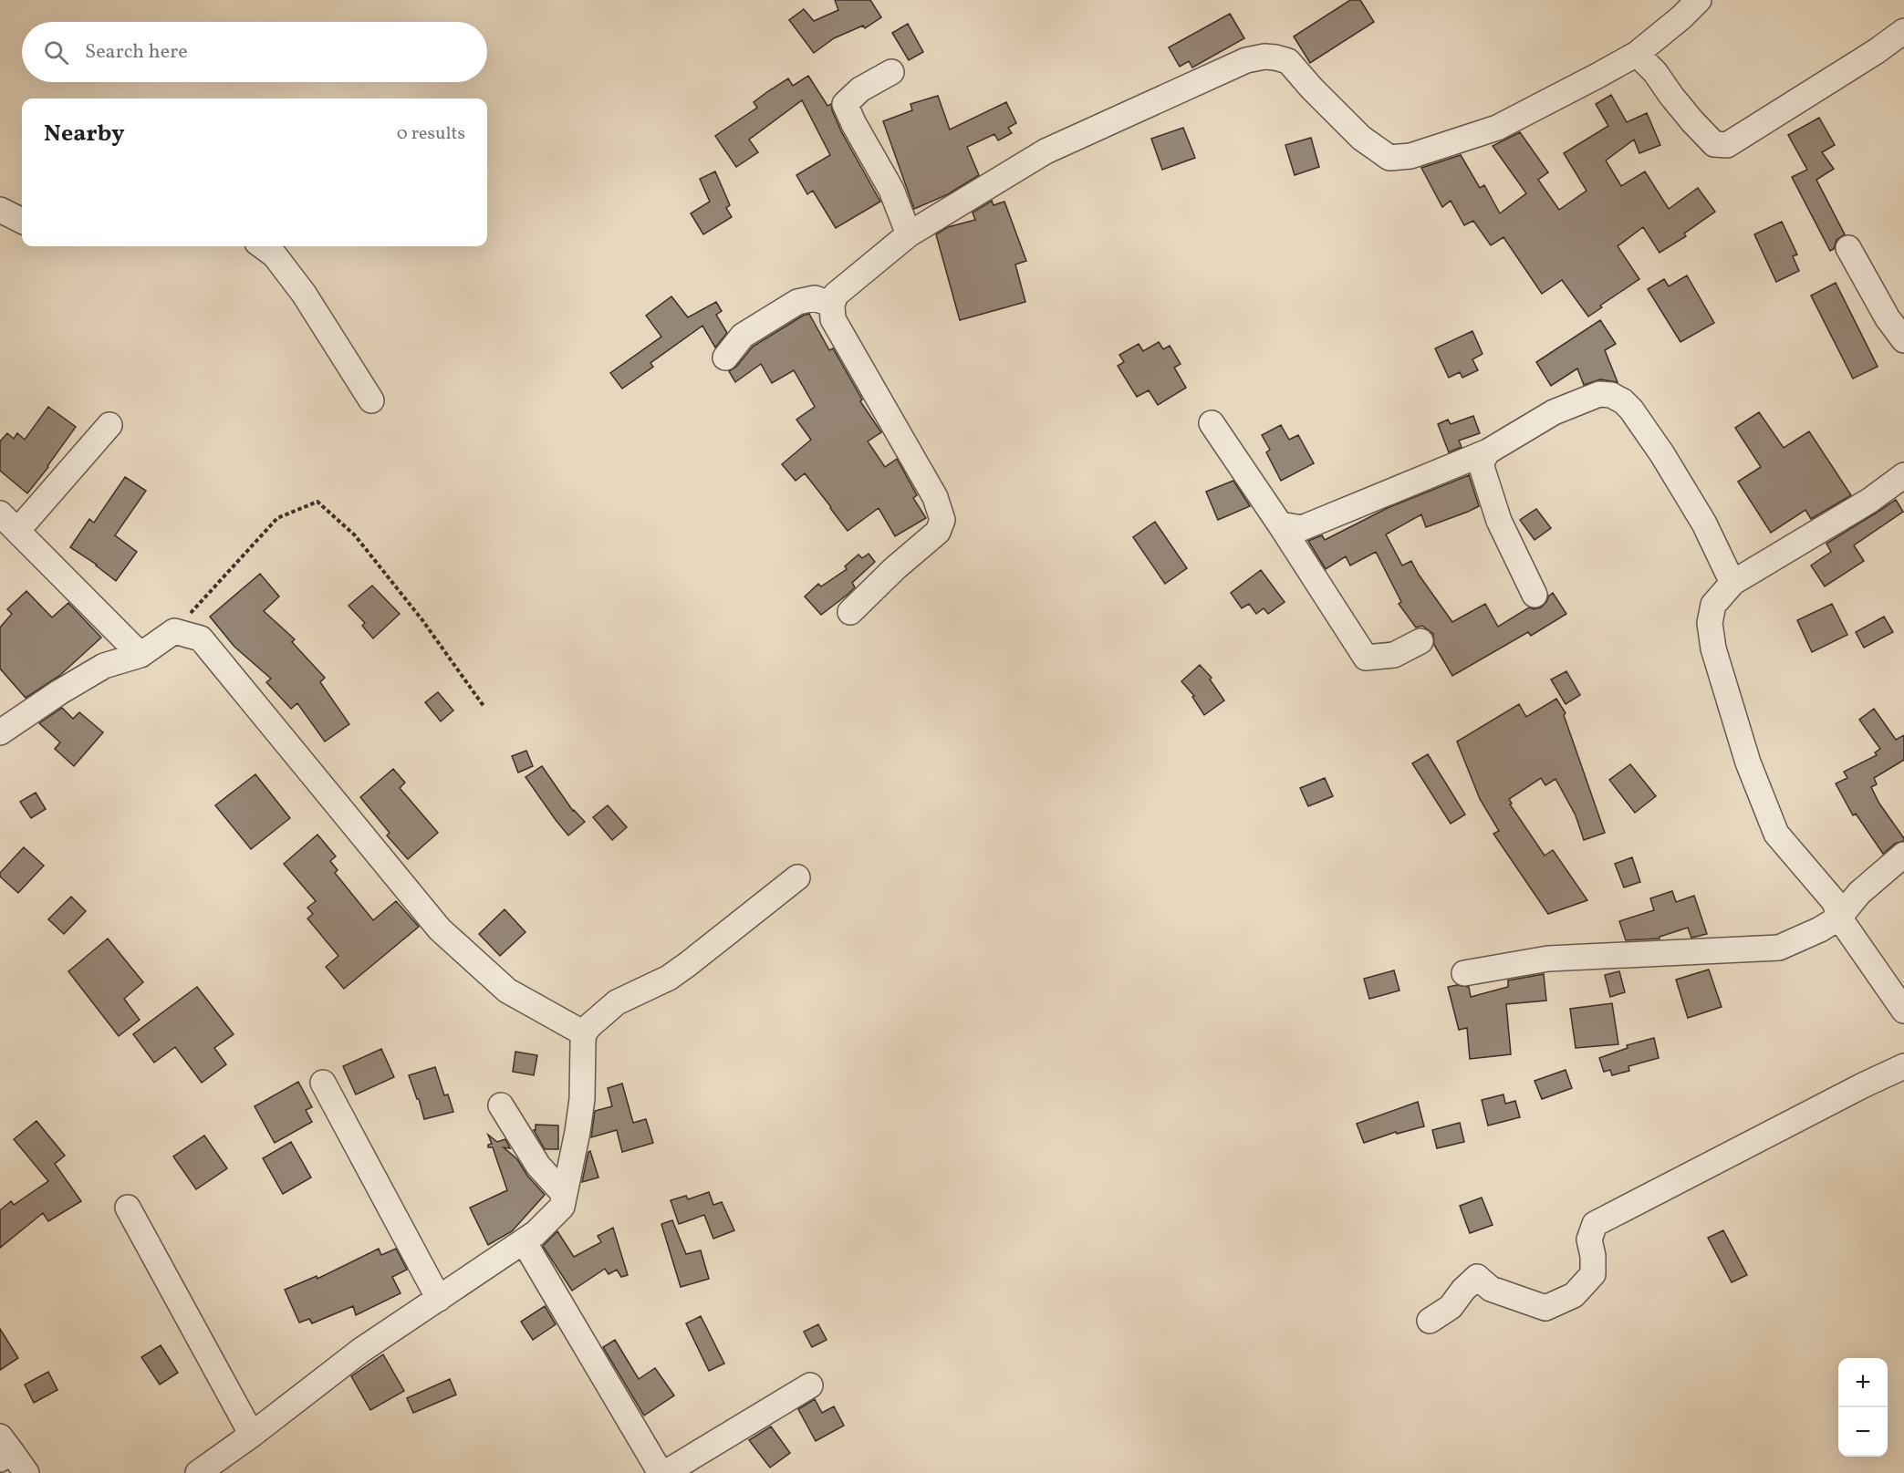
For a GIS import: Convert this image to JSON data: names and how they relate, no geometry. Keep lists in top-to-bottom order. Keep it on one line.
{"page":{"search":"Search here","heading":["Nearby","0 results"],"map_buttons":["+","−"]}}
